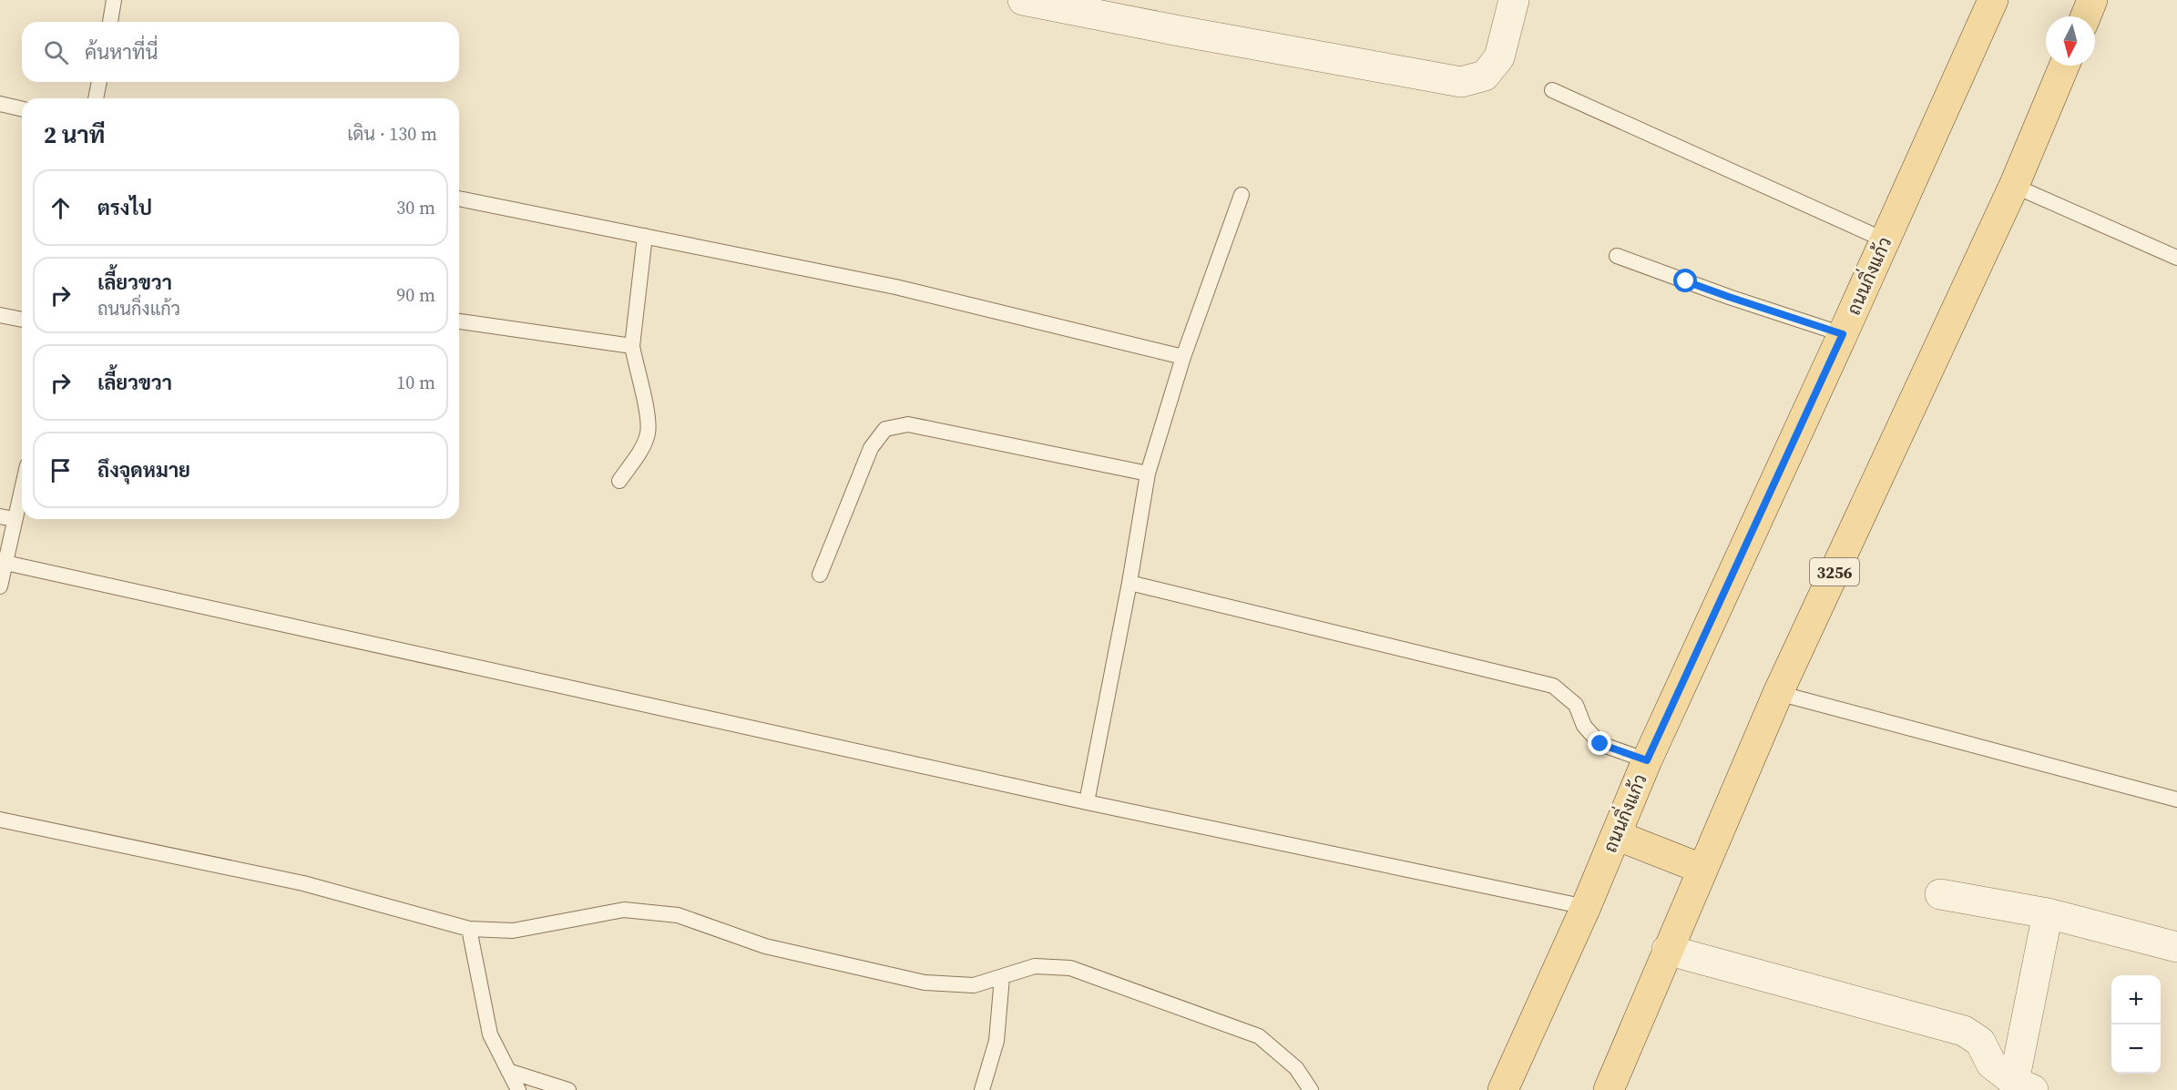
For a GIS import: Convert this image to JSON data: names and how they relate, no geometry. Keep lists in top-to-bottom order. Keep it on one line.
{"streets":{"main road":["ถนนกิ่งแก้ว","3256"]},"north":"bottom","page":{"search":"ค้นหาที่นี่","heading":["2 นาที","เดิน · 130 m"],"list":[["ตรงไป","30 m"],["เลี้ยวขวา","ถนนกิ่งแก้ว","90 m"],["เลี้ยวขวา","10 m"],"ถึงจุดหมาย"],"map_buttons":["+","−"]}}
